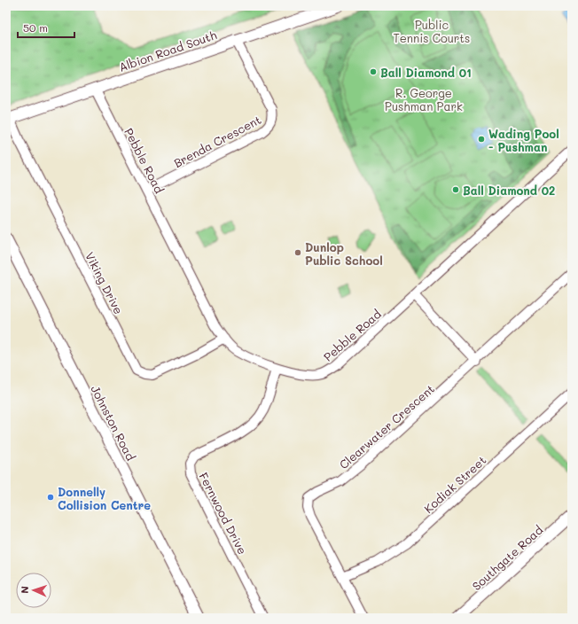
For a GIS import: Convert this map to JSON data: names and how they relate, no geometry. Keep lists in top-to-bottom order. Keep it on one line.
{"streets":{"street":["Albion Road South","Brenda Crescent","Pebble Road","Viking Drive","Johnston Road","Clearwater Crescent","Kodiak Street","Fernwood Drive","Southgate Road"]},"crossings":[["Albion Road South","Brenda Crescent"],["Albion Road South","Pebble Road"],["Albion Road South","Viking Drive"],["Brenda Crescent","Pebble Road"],["Pebble Road","Viking Drive"],["Pebble Road","Fernwood Drive"],["Clearwater Crescent","Kodiak Street"]],"parks":["Public Tennis Courts","R. George Pushman Park"],"places":["Ball Diamond 01","Wading Pool - Pushman","Ball Diamond 02","Dunlop Public School","Donnelly Collision Centre"],"scale_bar":"50 m","north":"left"}
